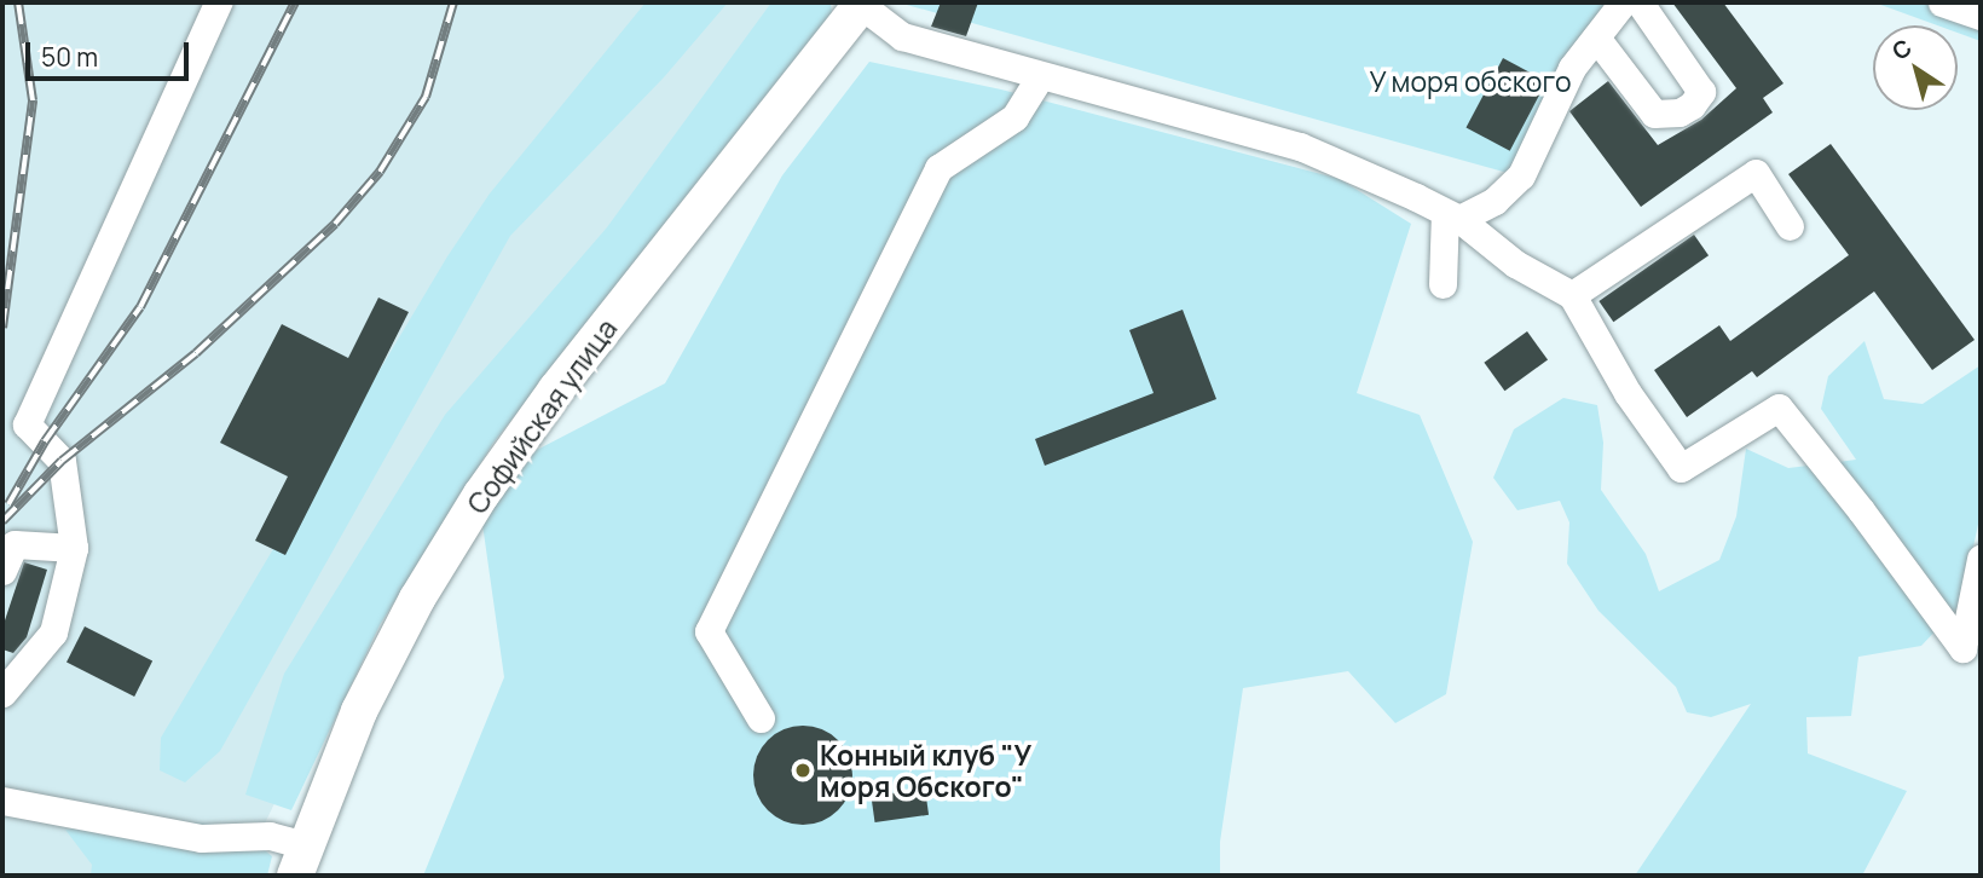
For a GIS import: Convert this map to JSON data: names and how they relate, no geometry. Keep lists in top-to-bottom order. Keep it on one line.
{"streets":{"main road":["Софийская улица"]},"parks":["У моря обского"],"places":["Конный клуб \"У моря Обского\""],"scale_bar":"50 m","north":"top left"}
